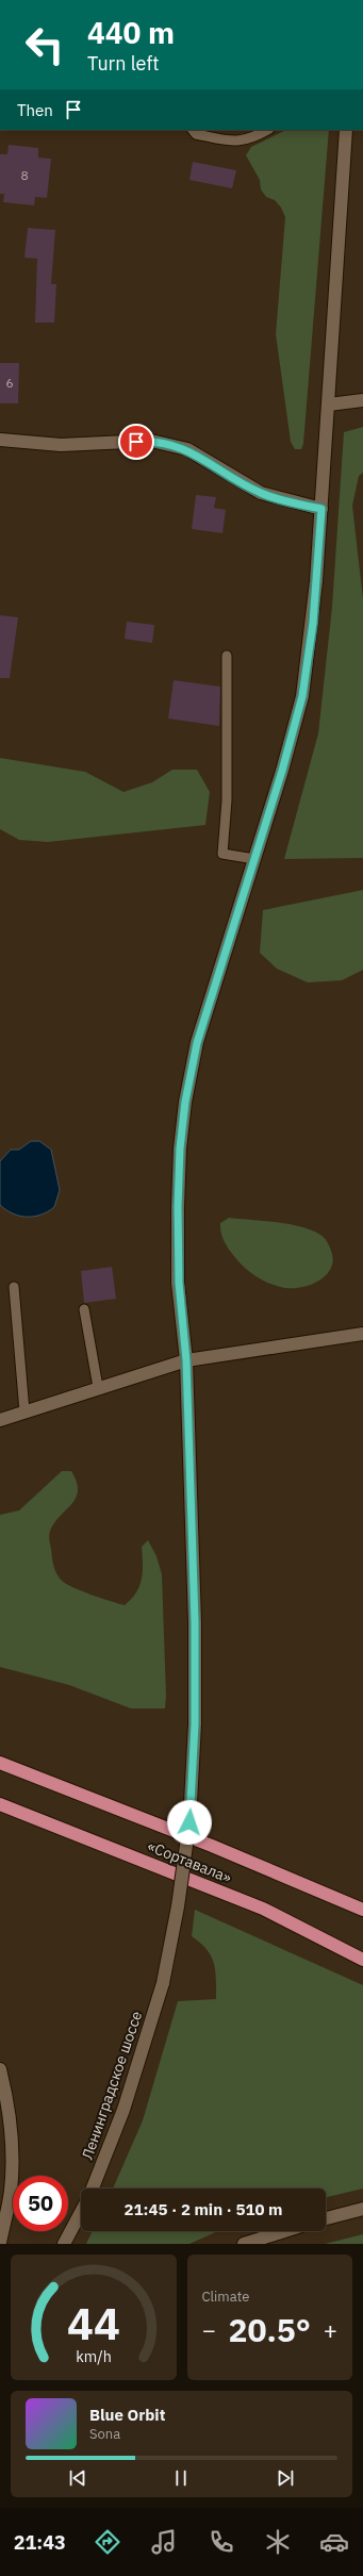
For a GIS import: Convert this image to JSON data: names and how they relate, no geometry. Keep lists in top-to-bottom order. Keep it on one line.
{"streets":{"highway":["«Сортавала»"],"main road":["Ленинградское шоссе"]},"house_numbers":["8","6"],"page":{"turn":["440 m","Turn left"],"then":"Then","limit":"50","trip":"21:45 · 2 min · 510 m","tile":"Climate","heat":["−","20.5°","+"],"song":["Blue Orbit","Sona"],"tabs":"21:43","gauge":["44","km/h"]}}
